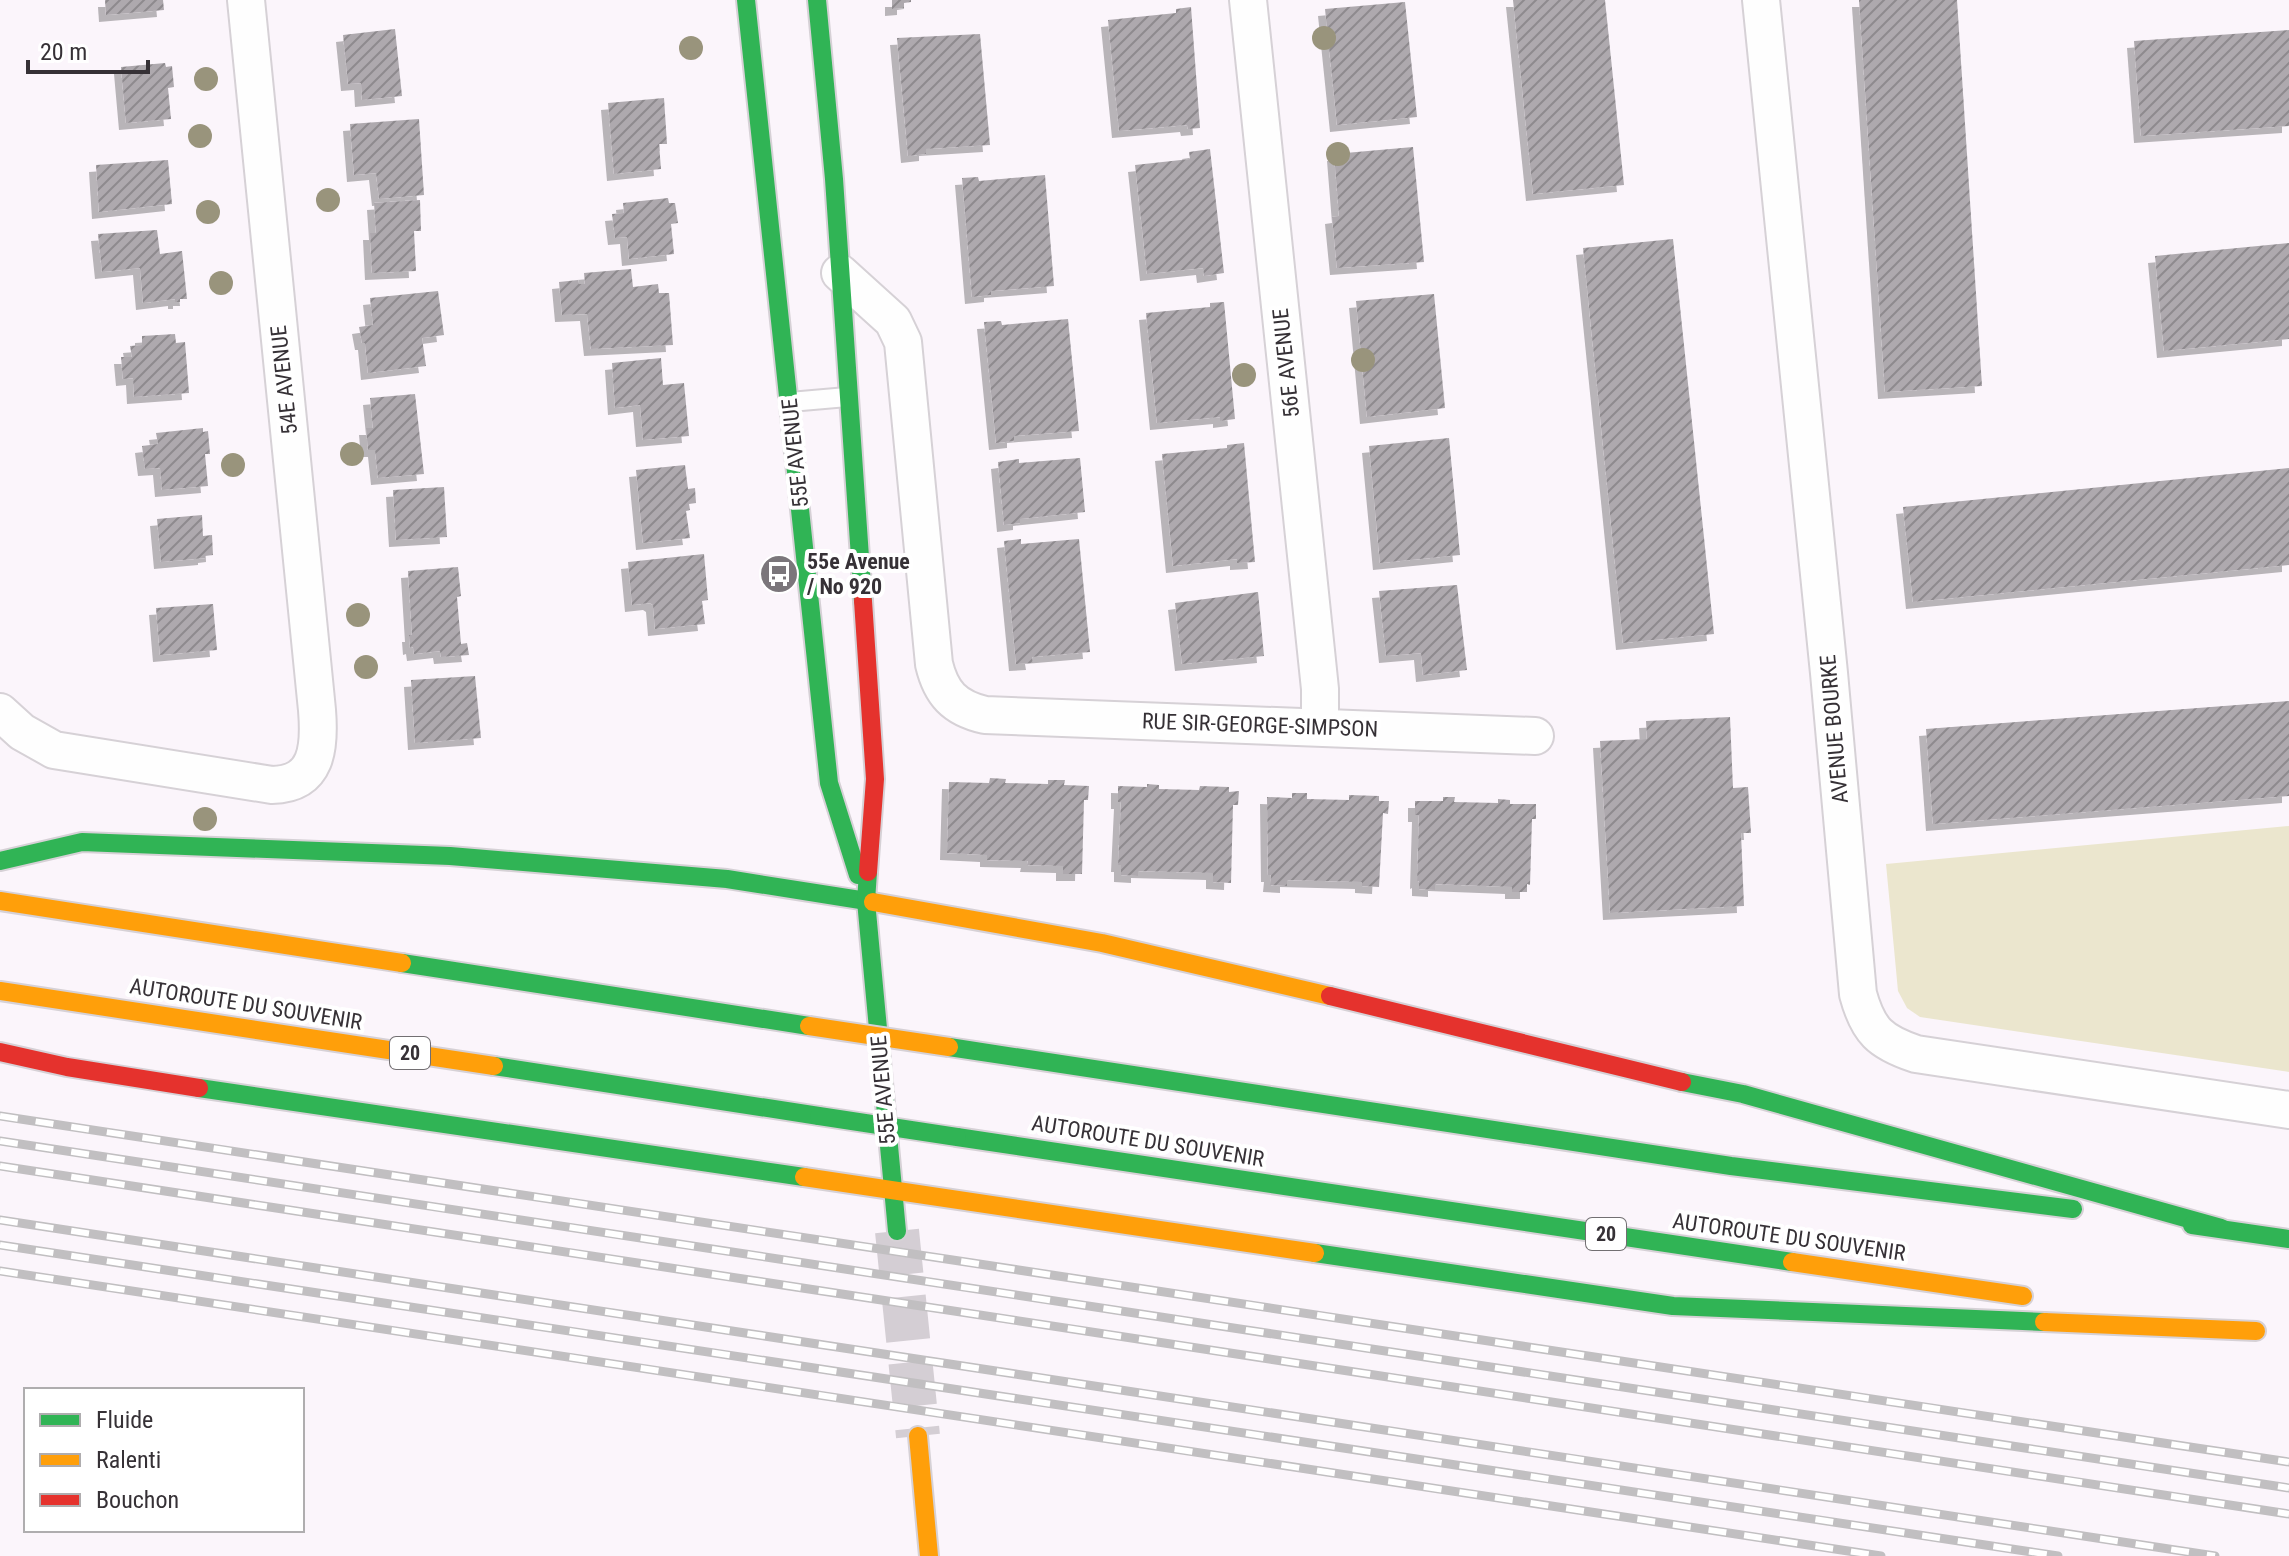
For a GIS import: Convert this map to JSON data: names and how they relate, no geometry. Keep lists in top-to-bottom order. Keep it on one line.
{"streets":{"main road":["55E AVENUE","AUTOROUTE DU SOUVENIR","20"],"street":["56E AVENUE","54E AVENUE","RUE SIR-GEORGE-SIMPSON","AVENUE BOURKE"]},"crossings":[["56E AVENUE","RUE SIR-GEORGE-SIMPSON"],["55E AVENUE","RUE SIR-GEORGE-SIMPSON"]],"places":{"bus stop":["55e Avenue / No 920"]},"legend":["Fluide","Ralenti","Bouchon"],"scale_bar":"20 m"}
